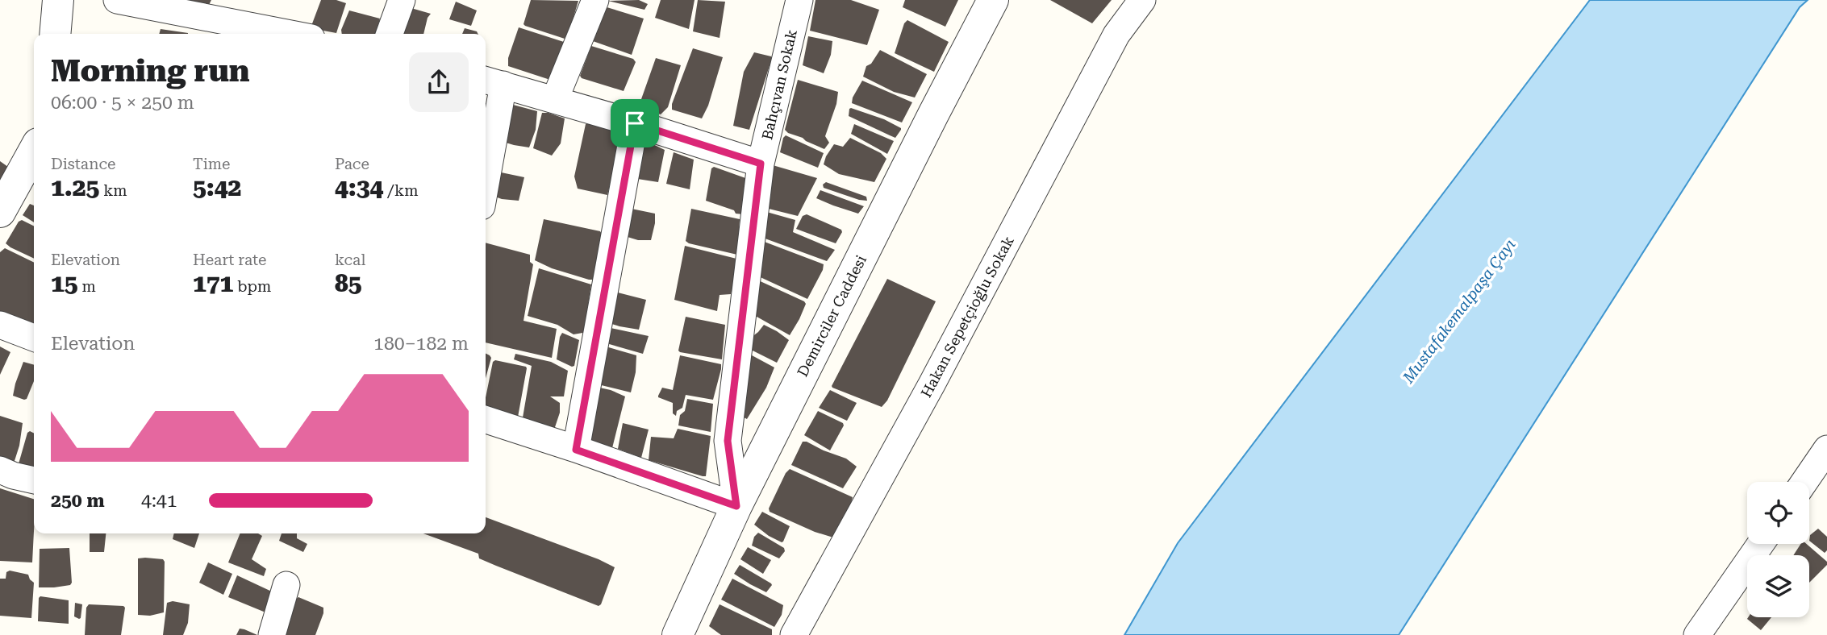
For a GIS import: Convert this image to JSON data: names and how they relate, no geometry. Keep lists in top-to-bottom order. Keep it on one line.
{"streets":{"street":["Bahçıvan Sokak","Demirciler Caddesi","Hakan Sepetçioğlu Sokak"]},"crossings":[["Bahçıvan Sokak","Demirciler Caddesi"]],"water":["Mustafakemalpaşa Çayı"],"page":{"heading":["Morning run","06:00 · 5 × 250 m"],"stats":[["Distance","1.25 km"],["Time","5:42"],["Pace","4:34 /km"],["Elevation","15 m"],["Heart rate","171 bpm"],["kcal","85"]],"chart":["Elevation","180–182 m"],"list":[{"name":"250 m","note":"4:41"}]}}
